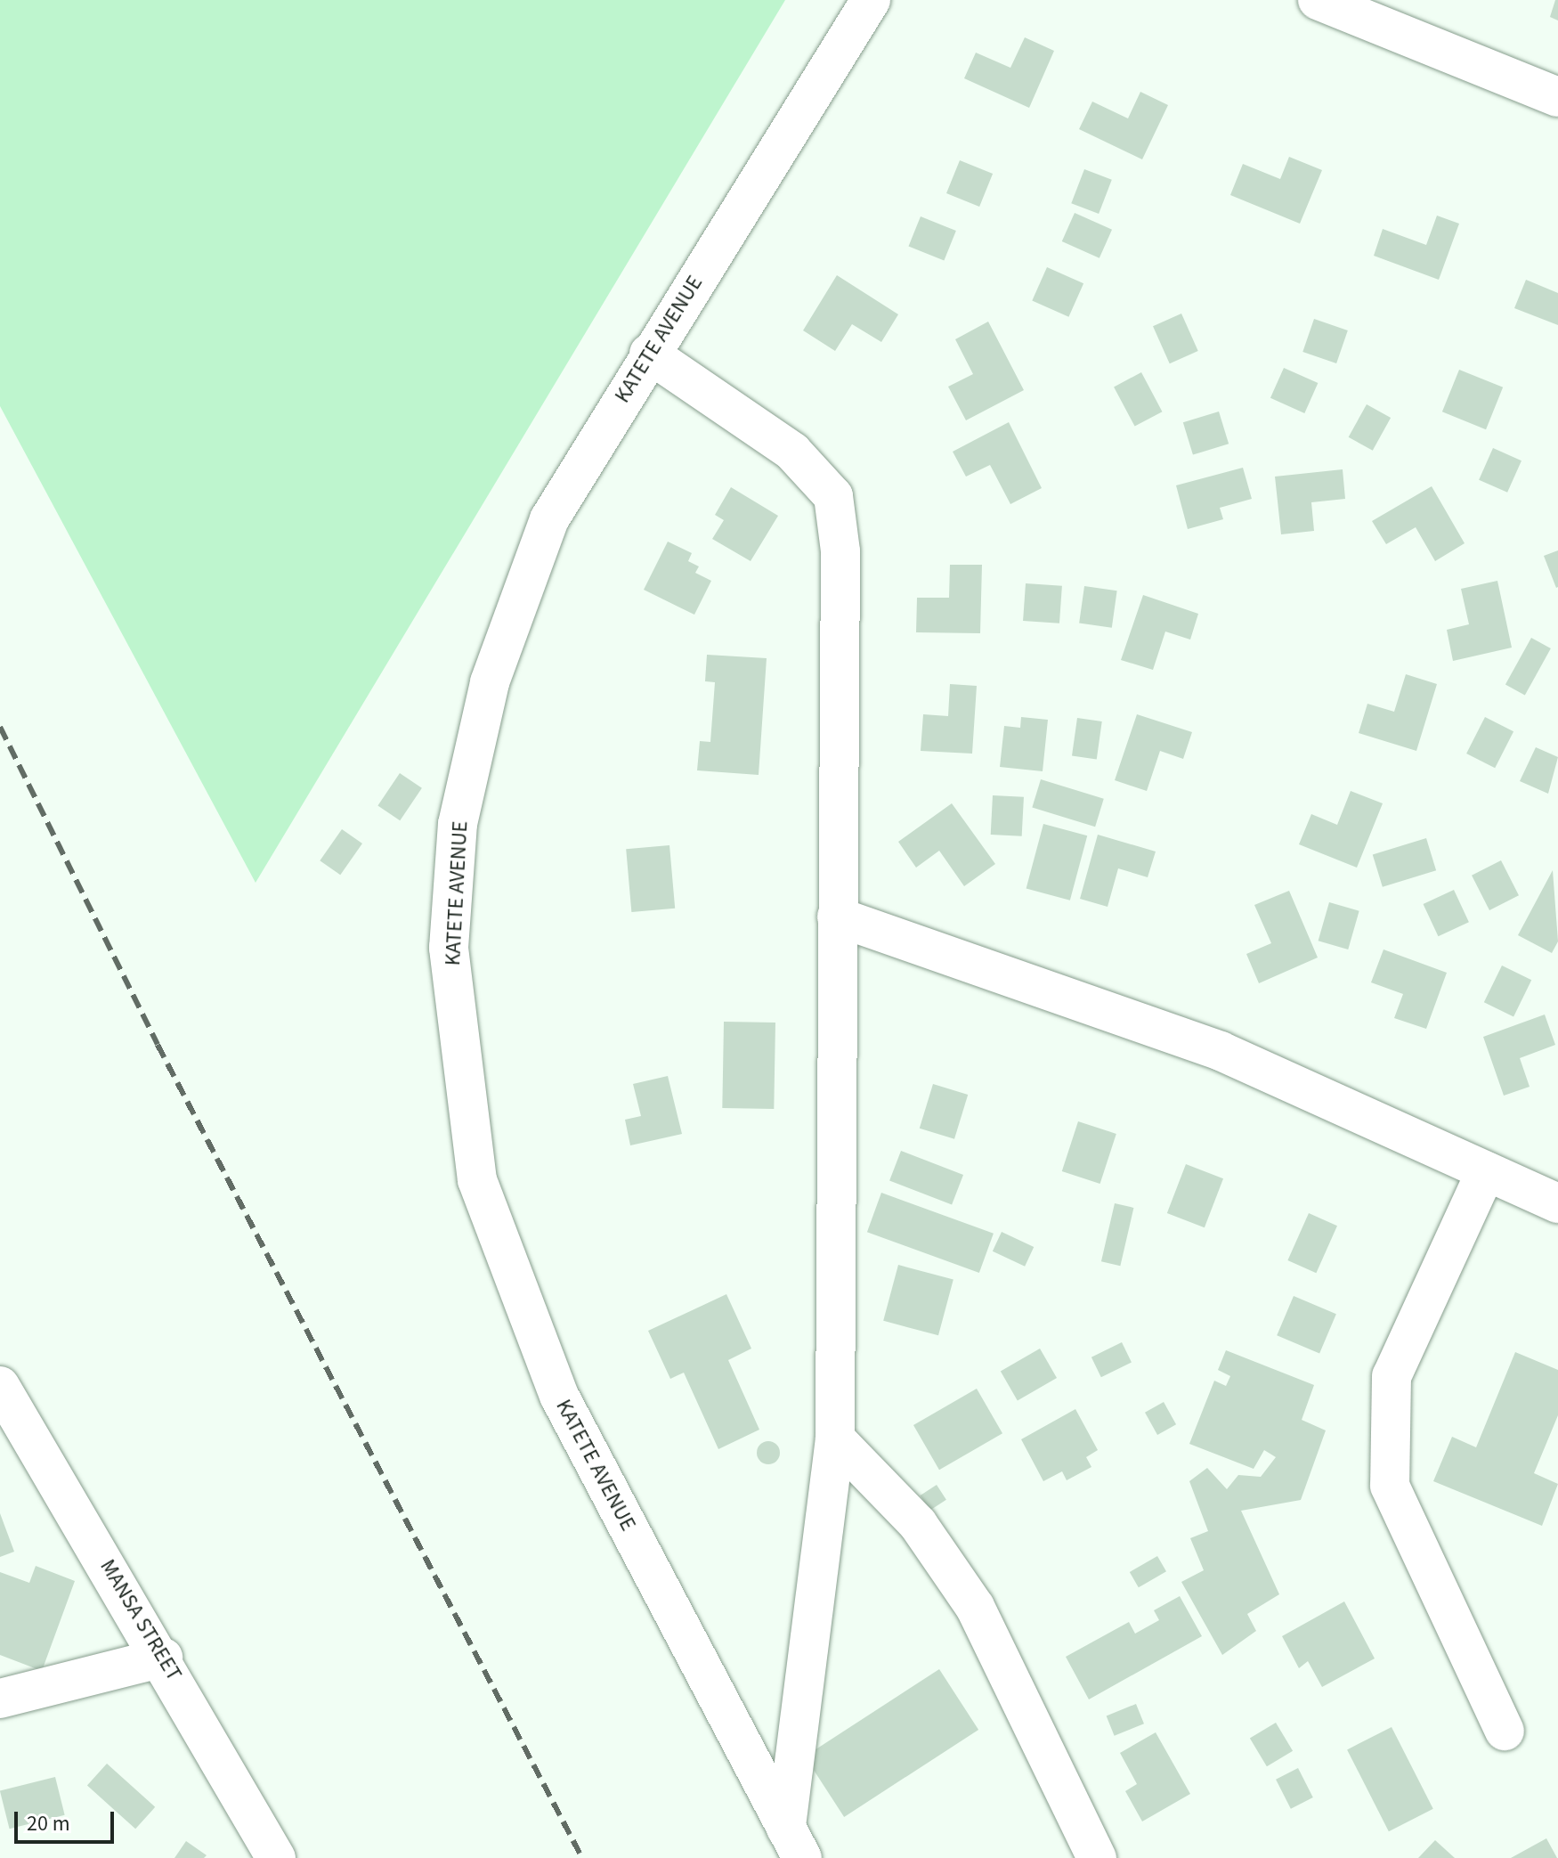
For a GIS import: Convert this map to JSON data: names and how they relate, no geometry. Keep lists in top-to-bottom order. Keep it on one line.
{"streets":{"street":["KATETE AVENUE","MANSA STREET"]},"scale_bar":"20 m"}
